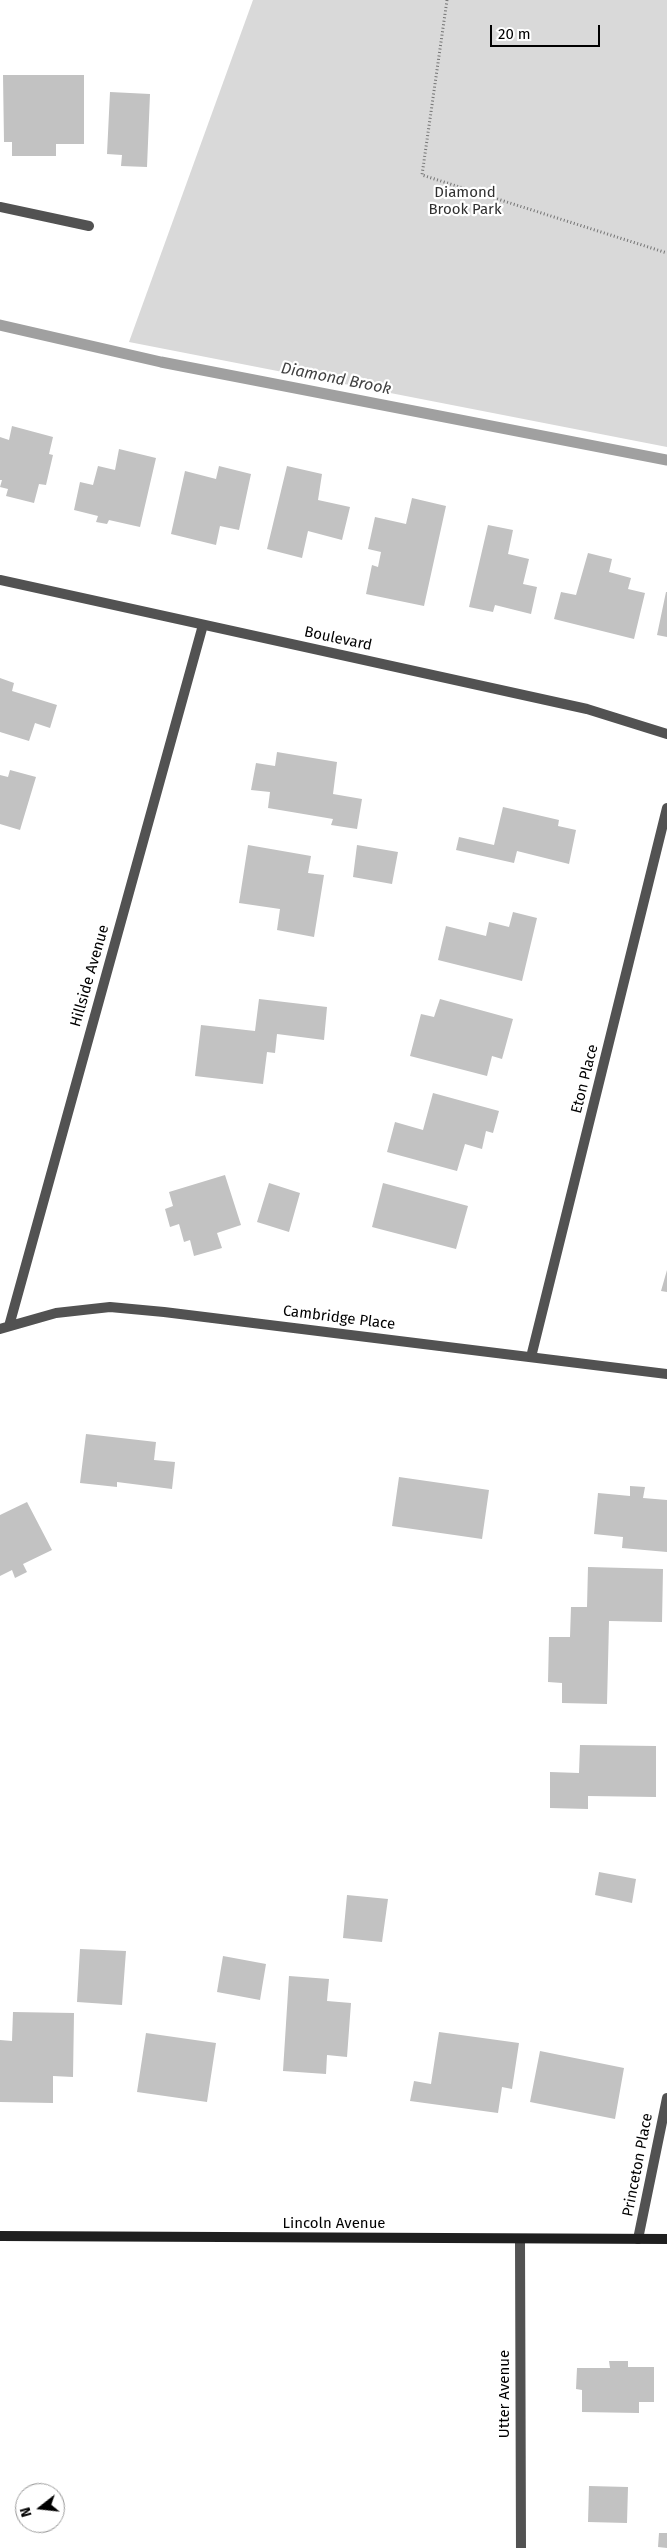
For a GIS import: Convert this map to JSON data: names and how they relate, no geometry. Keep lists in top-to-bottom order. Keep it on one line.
{"streets":{"main road":["Lincoln Avenue"],"street":["Boulevard","Hillside Avenue","Eton Place","Cambridge Place","Princeton Place","Utter Avenue"]},"crossings":[["Boulevard","Hillside Avenue"],["Hillside Avenue","Cambridge Place"],["Eton Place","Cambridge Place"],["Princeton Place","Lincoln Avenue"],["Lincoln Avenue","Utter Avenue"]],"water":["Diamond Brook"],"parks":["Diamond Brook Park"],"scale_bar":"20 m","north":"left"}
